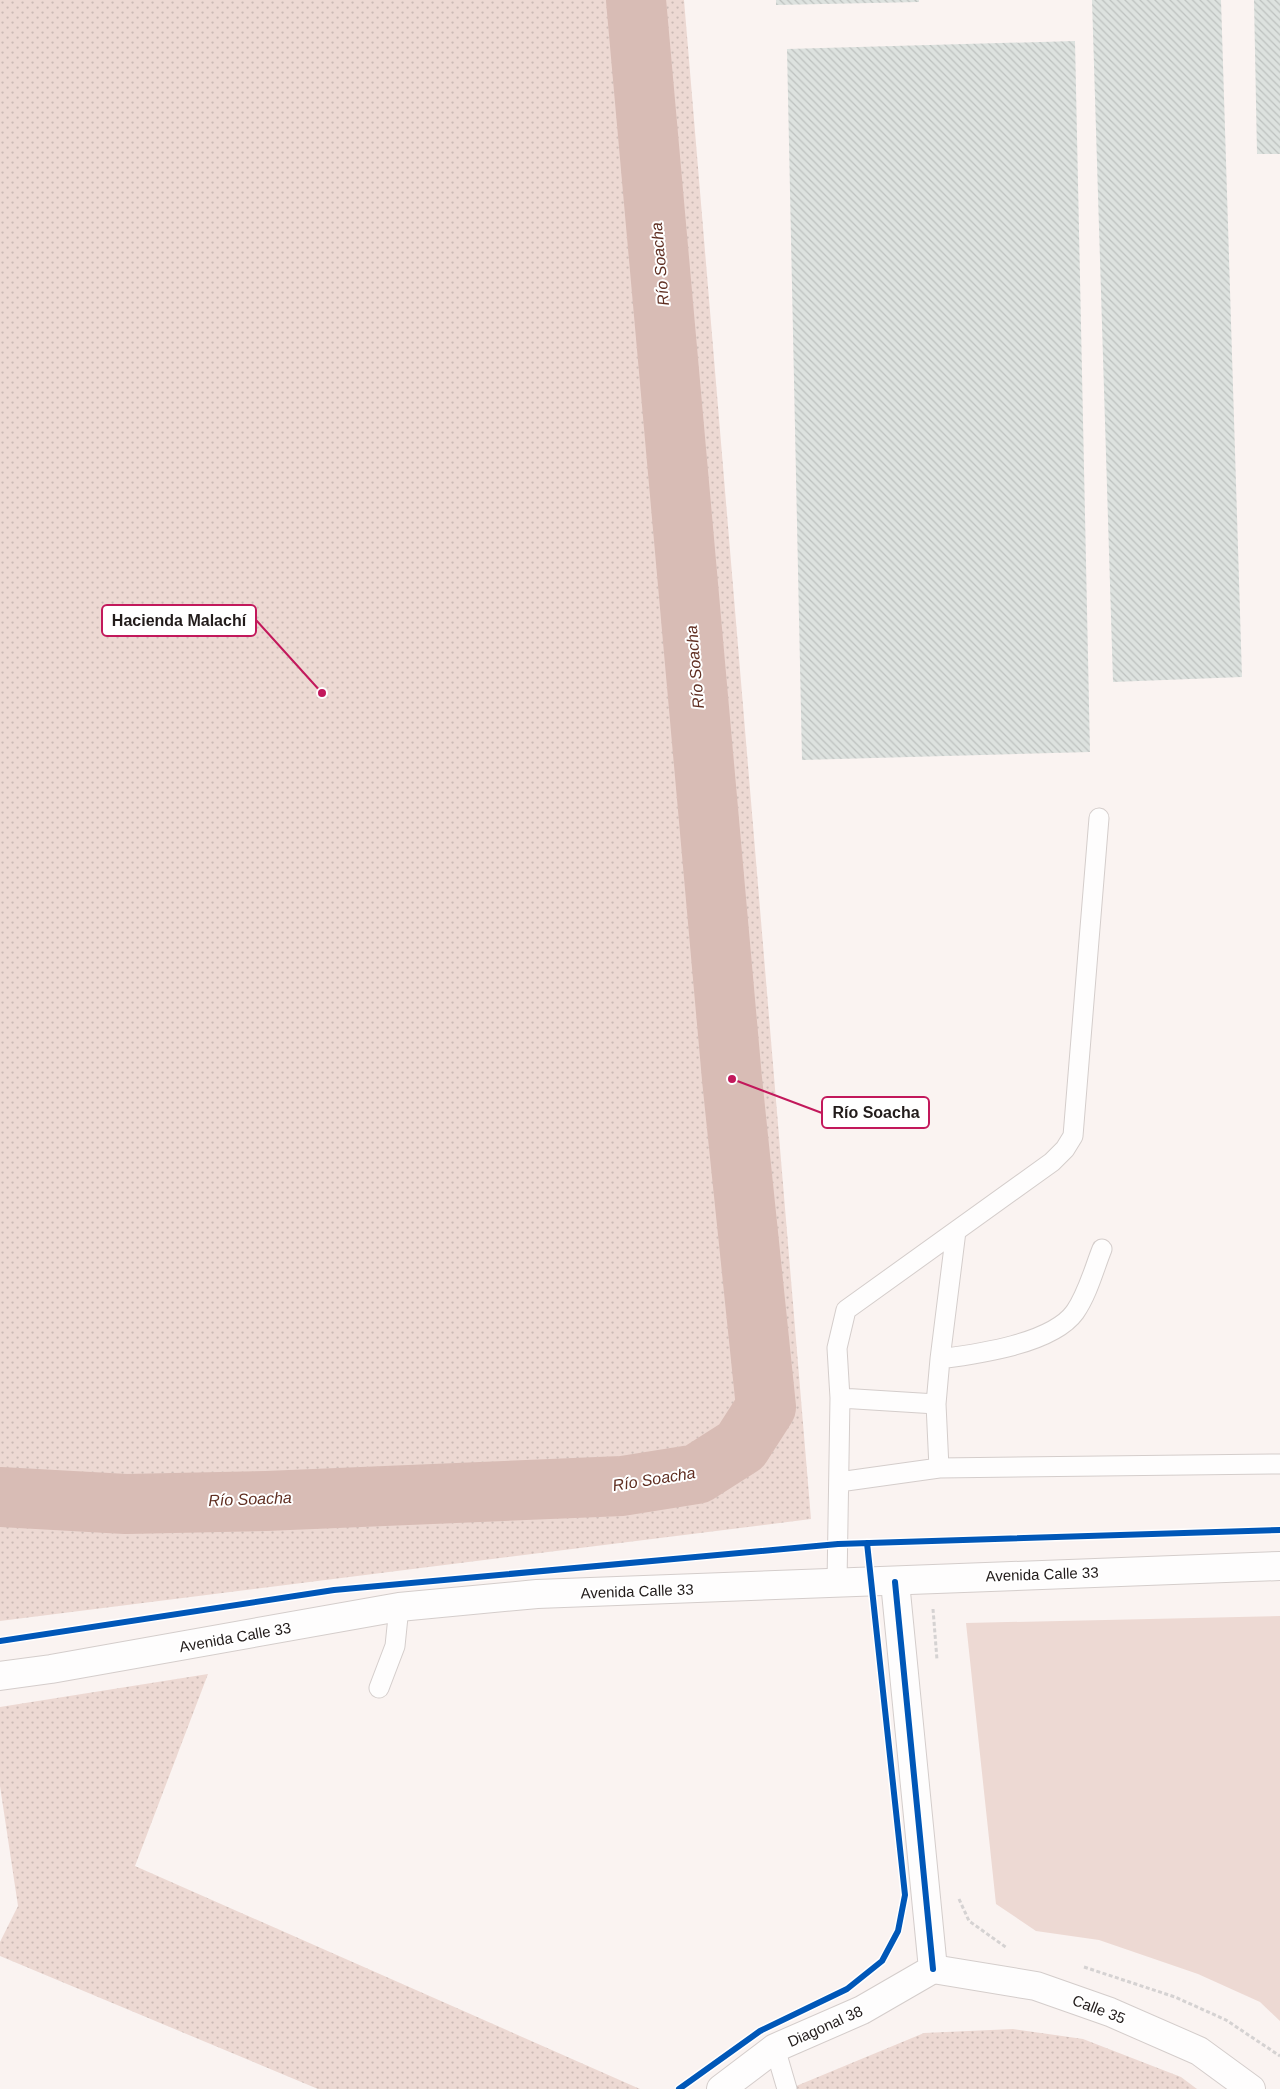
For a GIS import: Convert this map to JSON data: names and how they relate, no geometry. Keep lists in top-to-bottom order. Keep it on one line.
{"streets":{"main road":["Avenida Calle 33","Calle 35","Diagonal 38"]},"crossings":[["Calle 35","Diagonal 38"]],"water":["Río Soacha"],"places":["Hacienda Malachí","Río Soacha"]}
